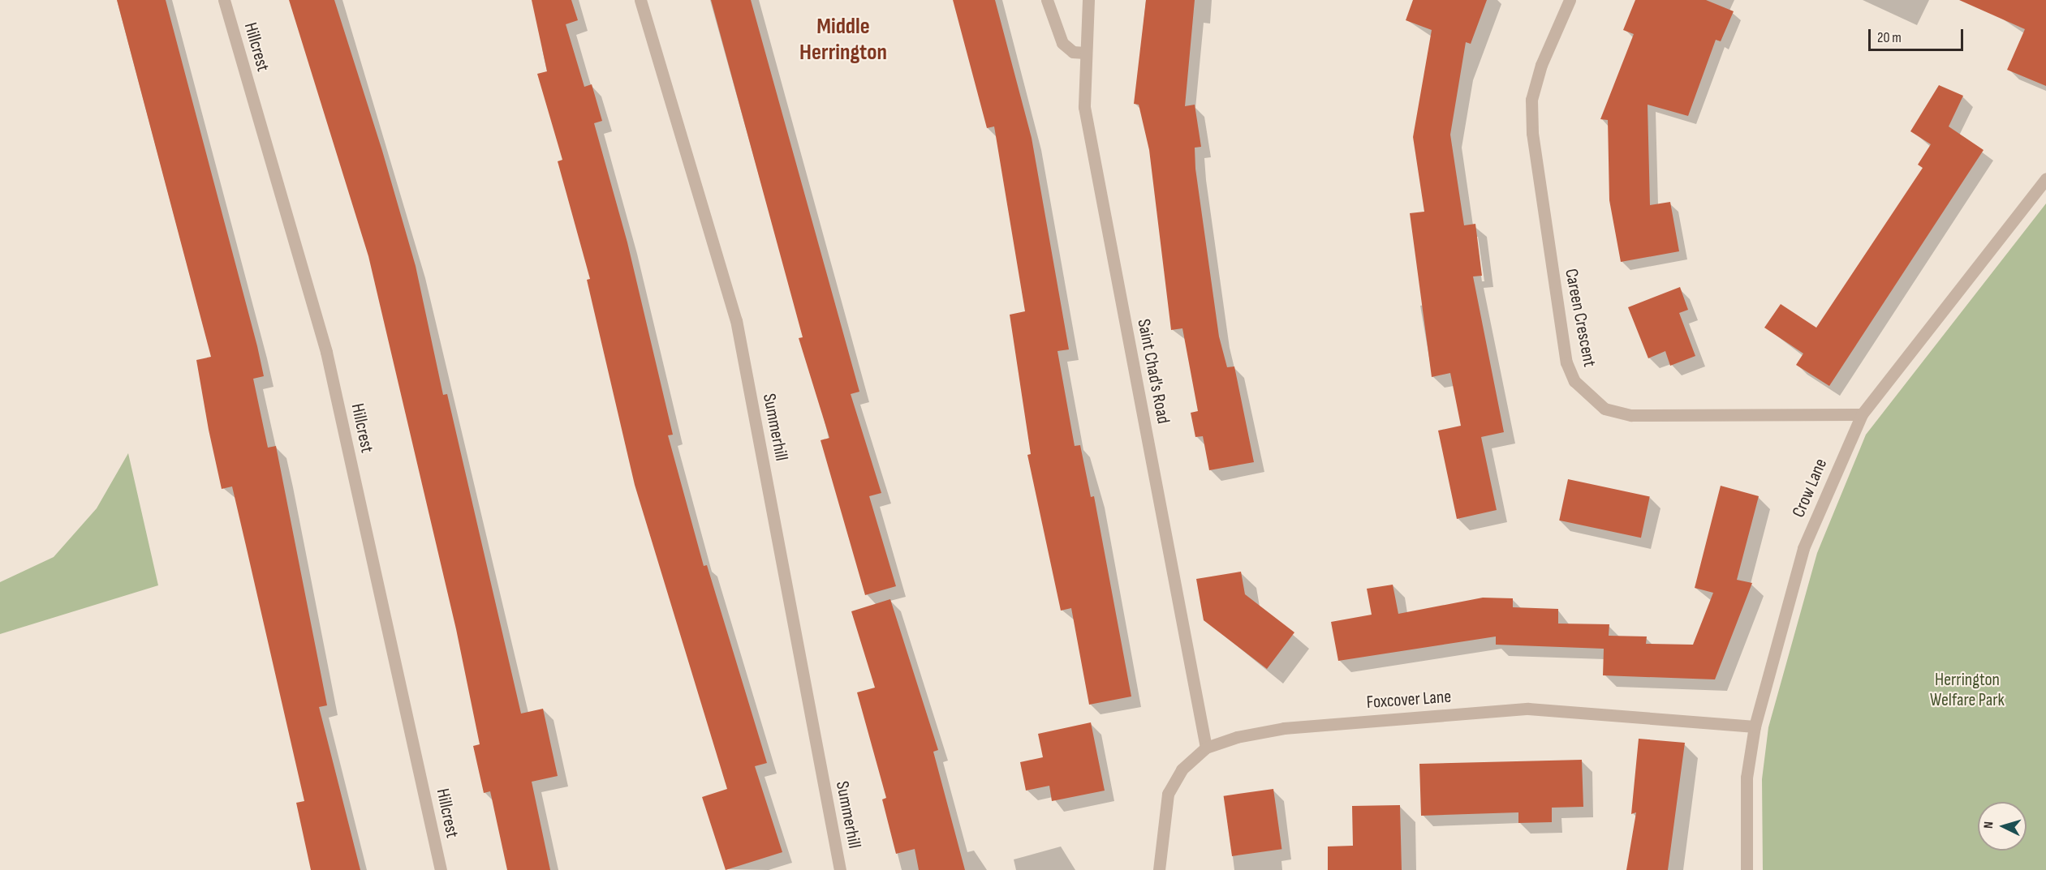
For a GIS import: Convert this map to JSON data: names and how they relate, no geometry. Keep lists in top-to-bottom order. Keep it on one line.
{"streets":{"street":["Hillcrest","Careen Crescent","Saint Chad's Road","Summerhill","Crow Lane","Foxcover Lane"]},"crossings":[["Careen Crescent","Crow Lane"],["Saint Chad's Road","Foxcover Lane"],["Crow Lane","Foxcover Lane"]],"districts":["Middle Herrington"],"parks":["Herrington Welfare Park"],"scale_bar":"20 m","north":"left"}
